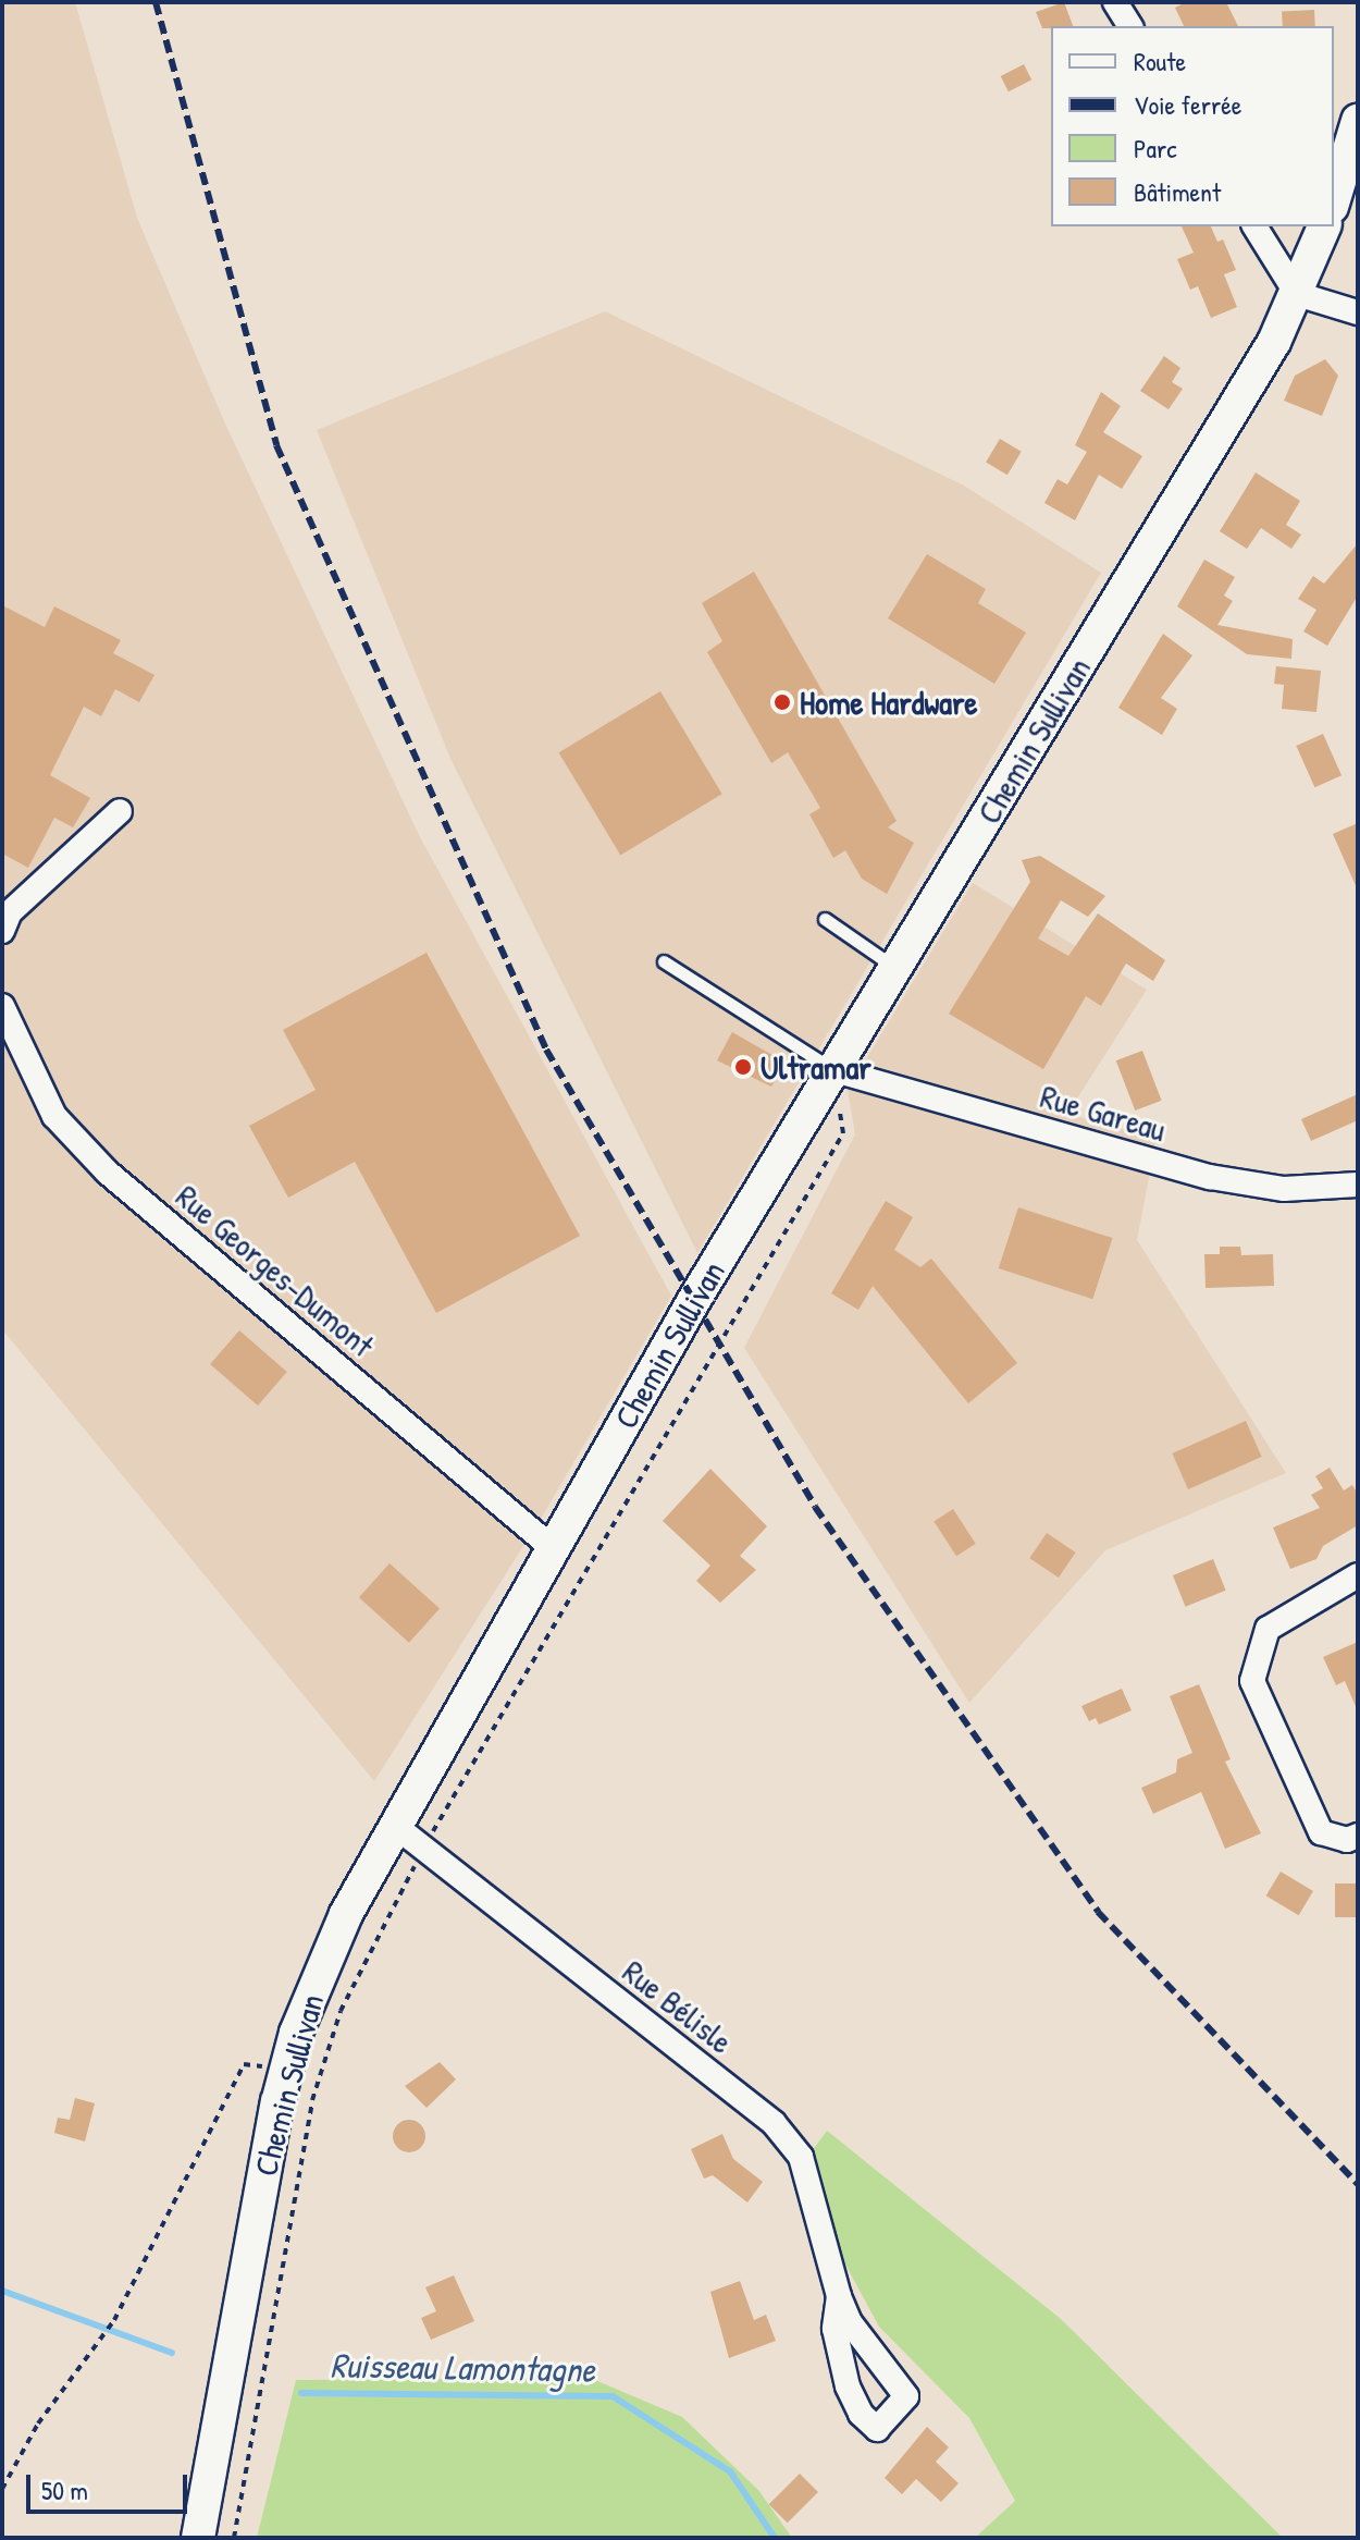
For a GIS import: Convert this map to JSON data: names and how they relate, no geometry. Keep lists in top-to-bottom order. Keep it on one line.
{"streets":{"main road":["Chemin Sullivan"],"street":["Rue Gareau","Rue Georges-Dumont","Rue Bélisle"]},"crossings":[["Chemin Sullivan","Rue Gareau"],["Chemin Sullivan","Rue Georges-Dumont"],["Chemin Sullivan","Rue Bélisle"]],"water":["Ruisseau Lamontagne"],"places":["Home Hardware","Ultramar"],"legend":["Route","Voie ferrée","Parc","Bâtiment"],"scale_bar":"50 m"}
